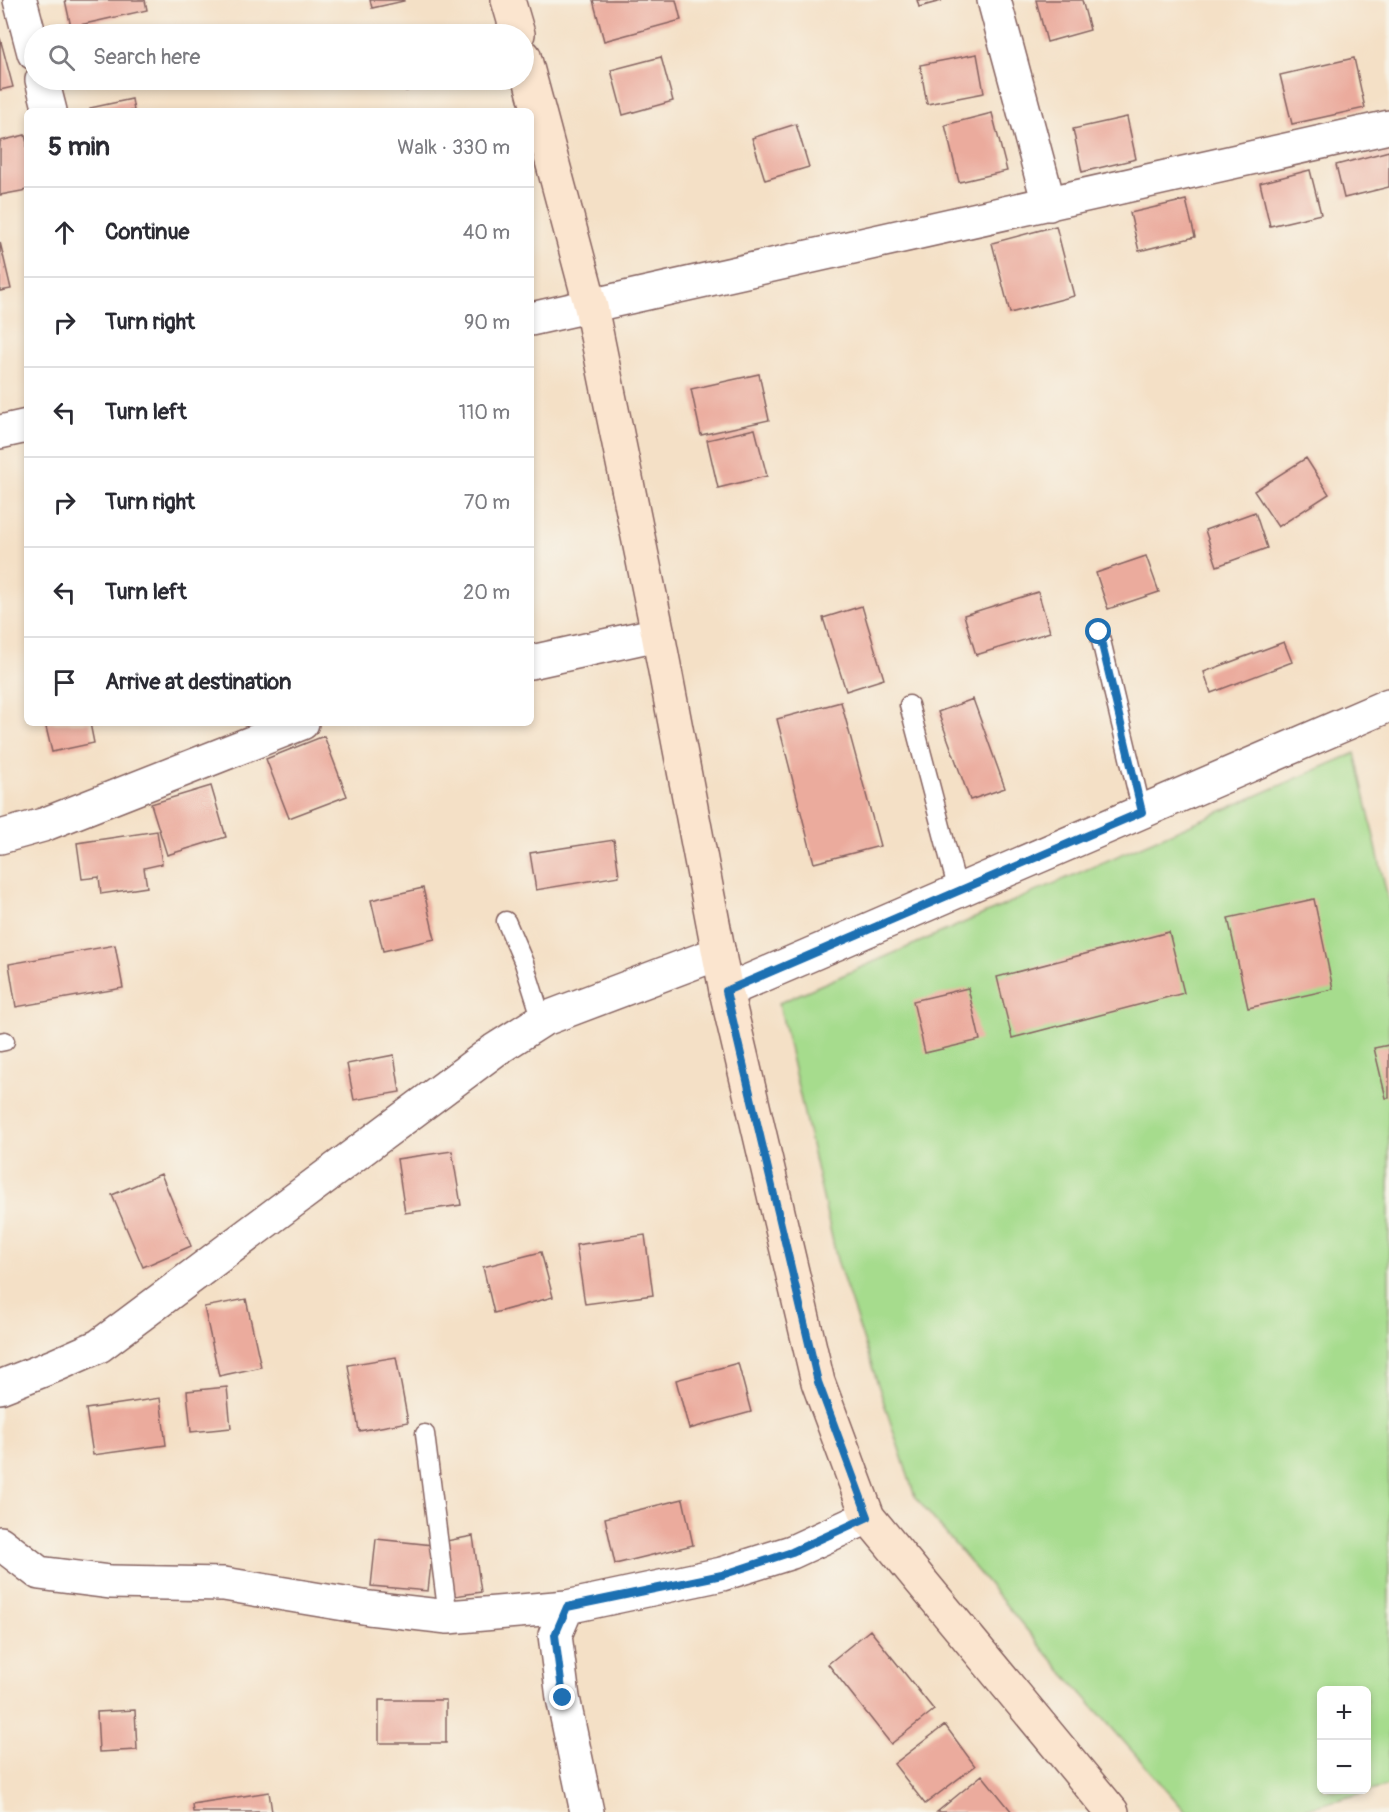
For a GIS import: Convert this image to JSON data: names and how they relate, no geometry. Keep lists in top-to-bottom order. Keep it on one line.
{"page":{"search":"Search here","heading":["5 min","Walk · 330 m"],"list":[["Continue","40 m"],["Turn right","90 m"],["Turn left","110 m"],["Turn right","70 m"],["Turn left","20 m"],"Arrive at destination"],"map_buttons":["+","−"]}}
